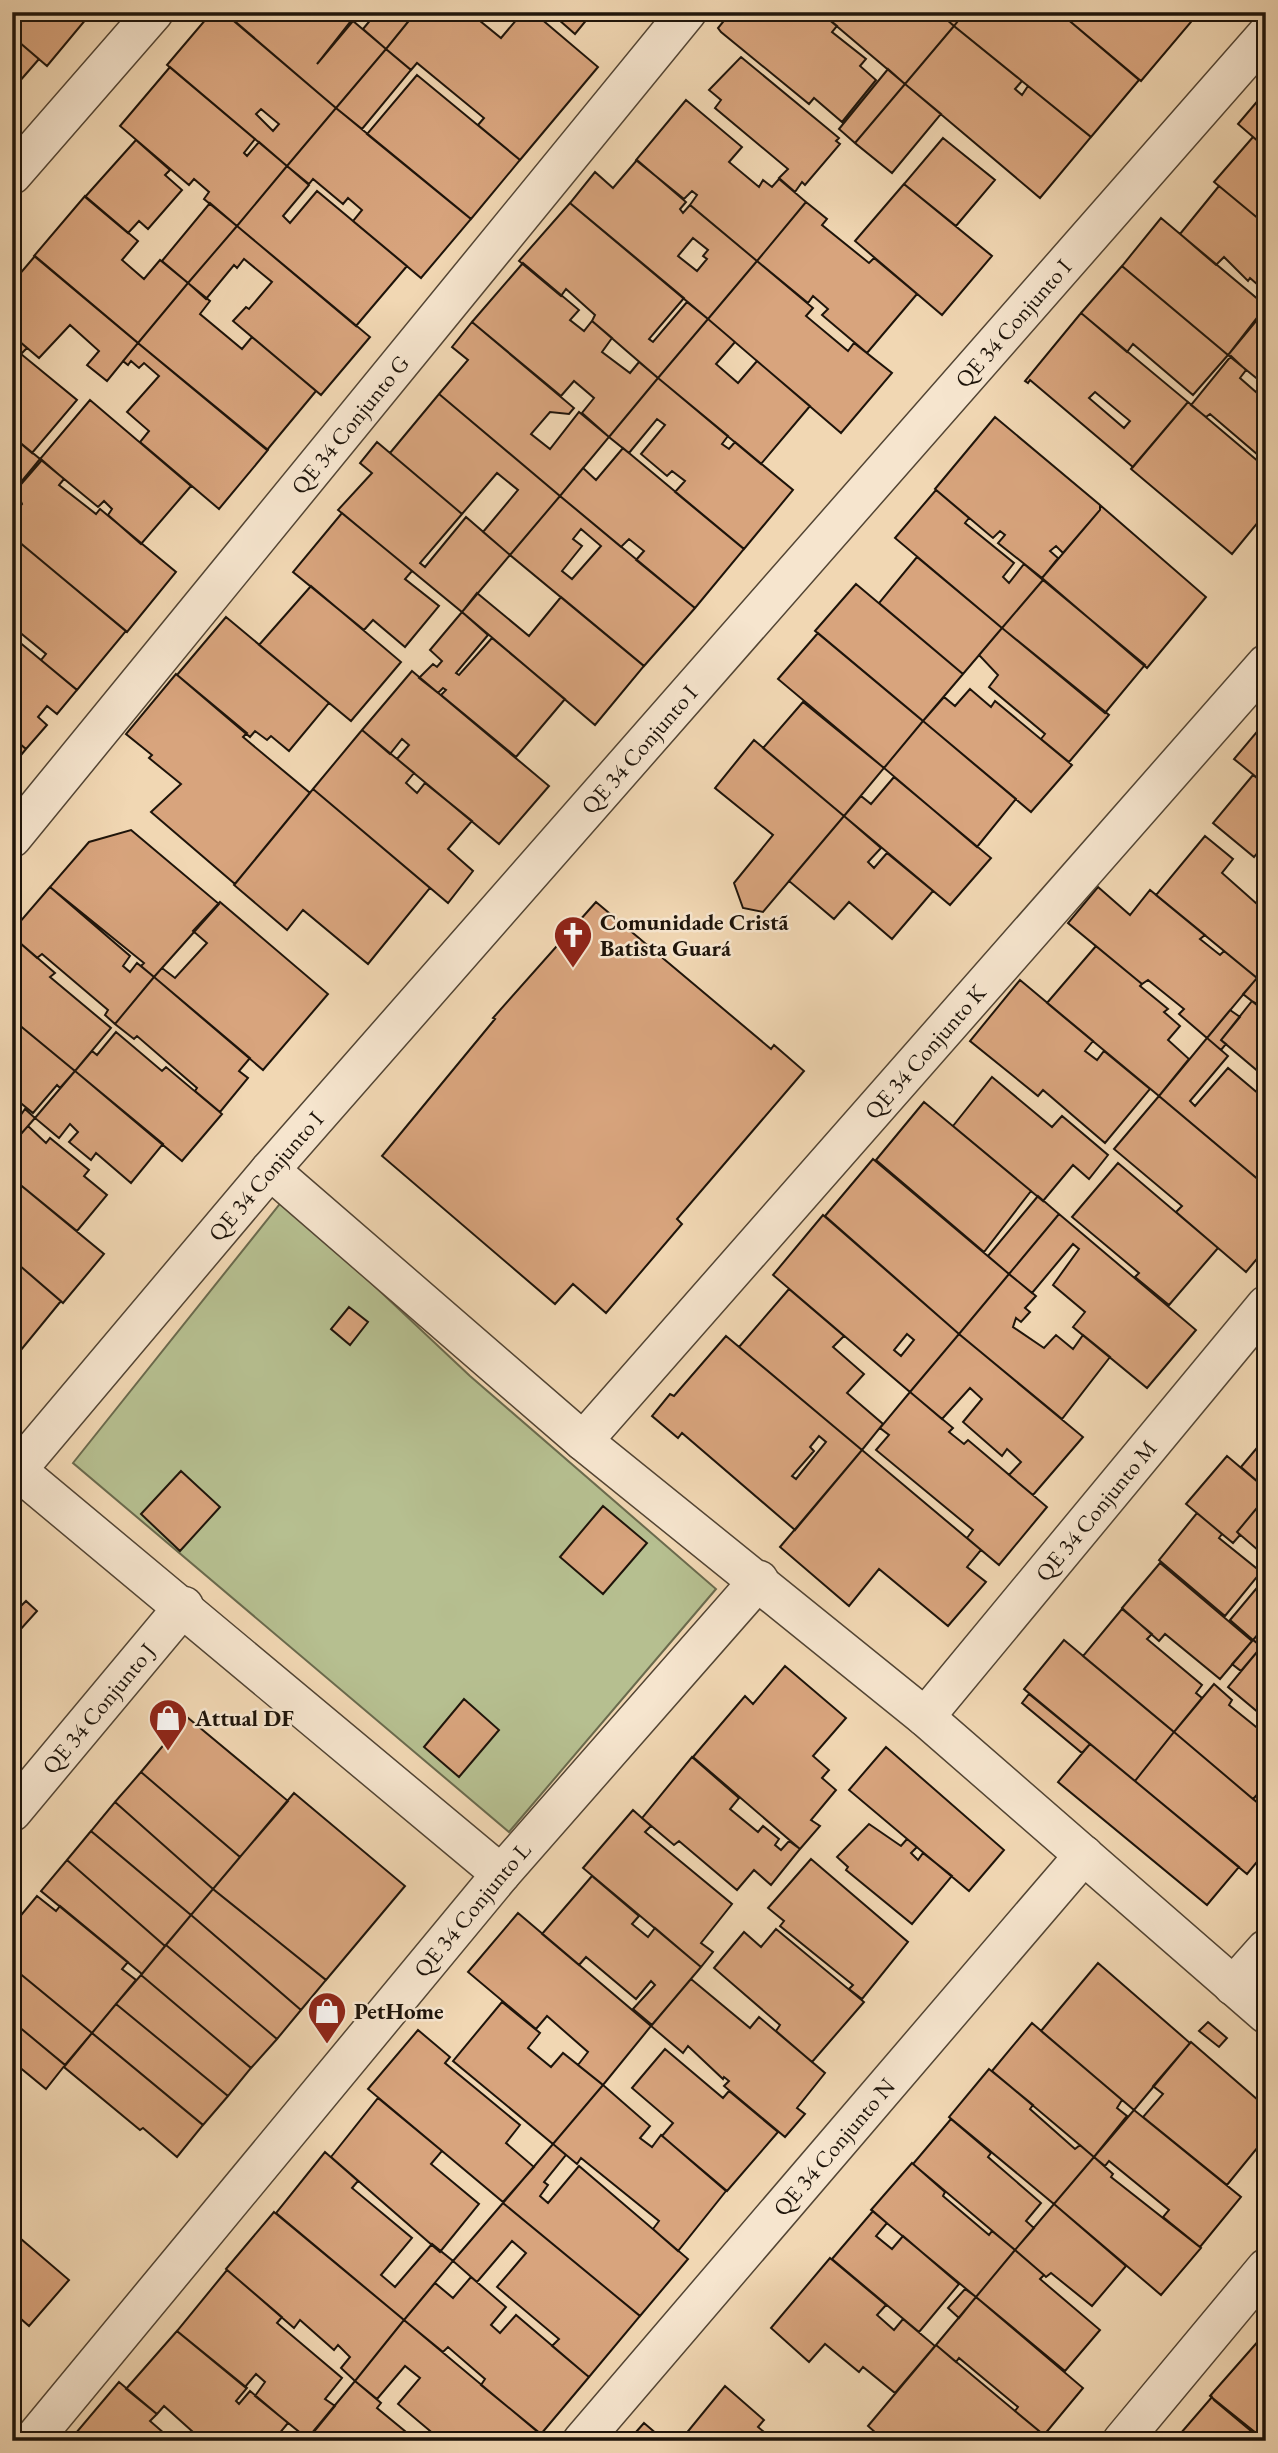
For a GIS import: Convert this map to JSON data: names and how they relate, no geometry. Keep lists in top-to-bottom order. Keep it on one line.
{"streets":{"street":["QE 34 Conjunto I","QE 34 Conjunto G","QE 34 Conjunto K","QE 34 Conjunto M","QE 34 Conjunto J","QE 34 Conjunto L","QE 34 Conjunto N"]},"places":{"church":["Comunidade Cristã Batista Guará"],"shop":["Attual DF","PetHome"]}}
